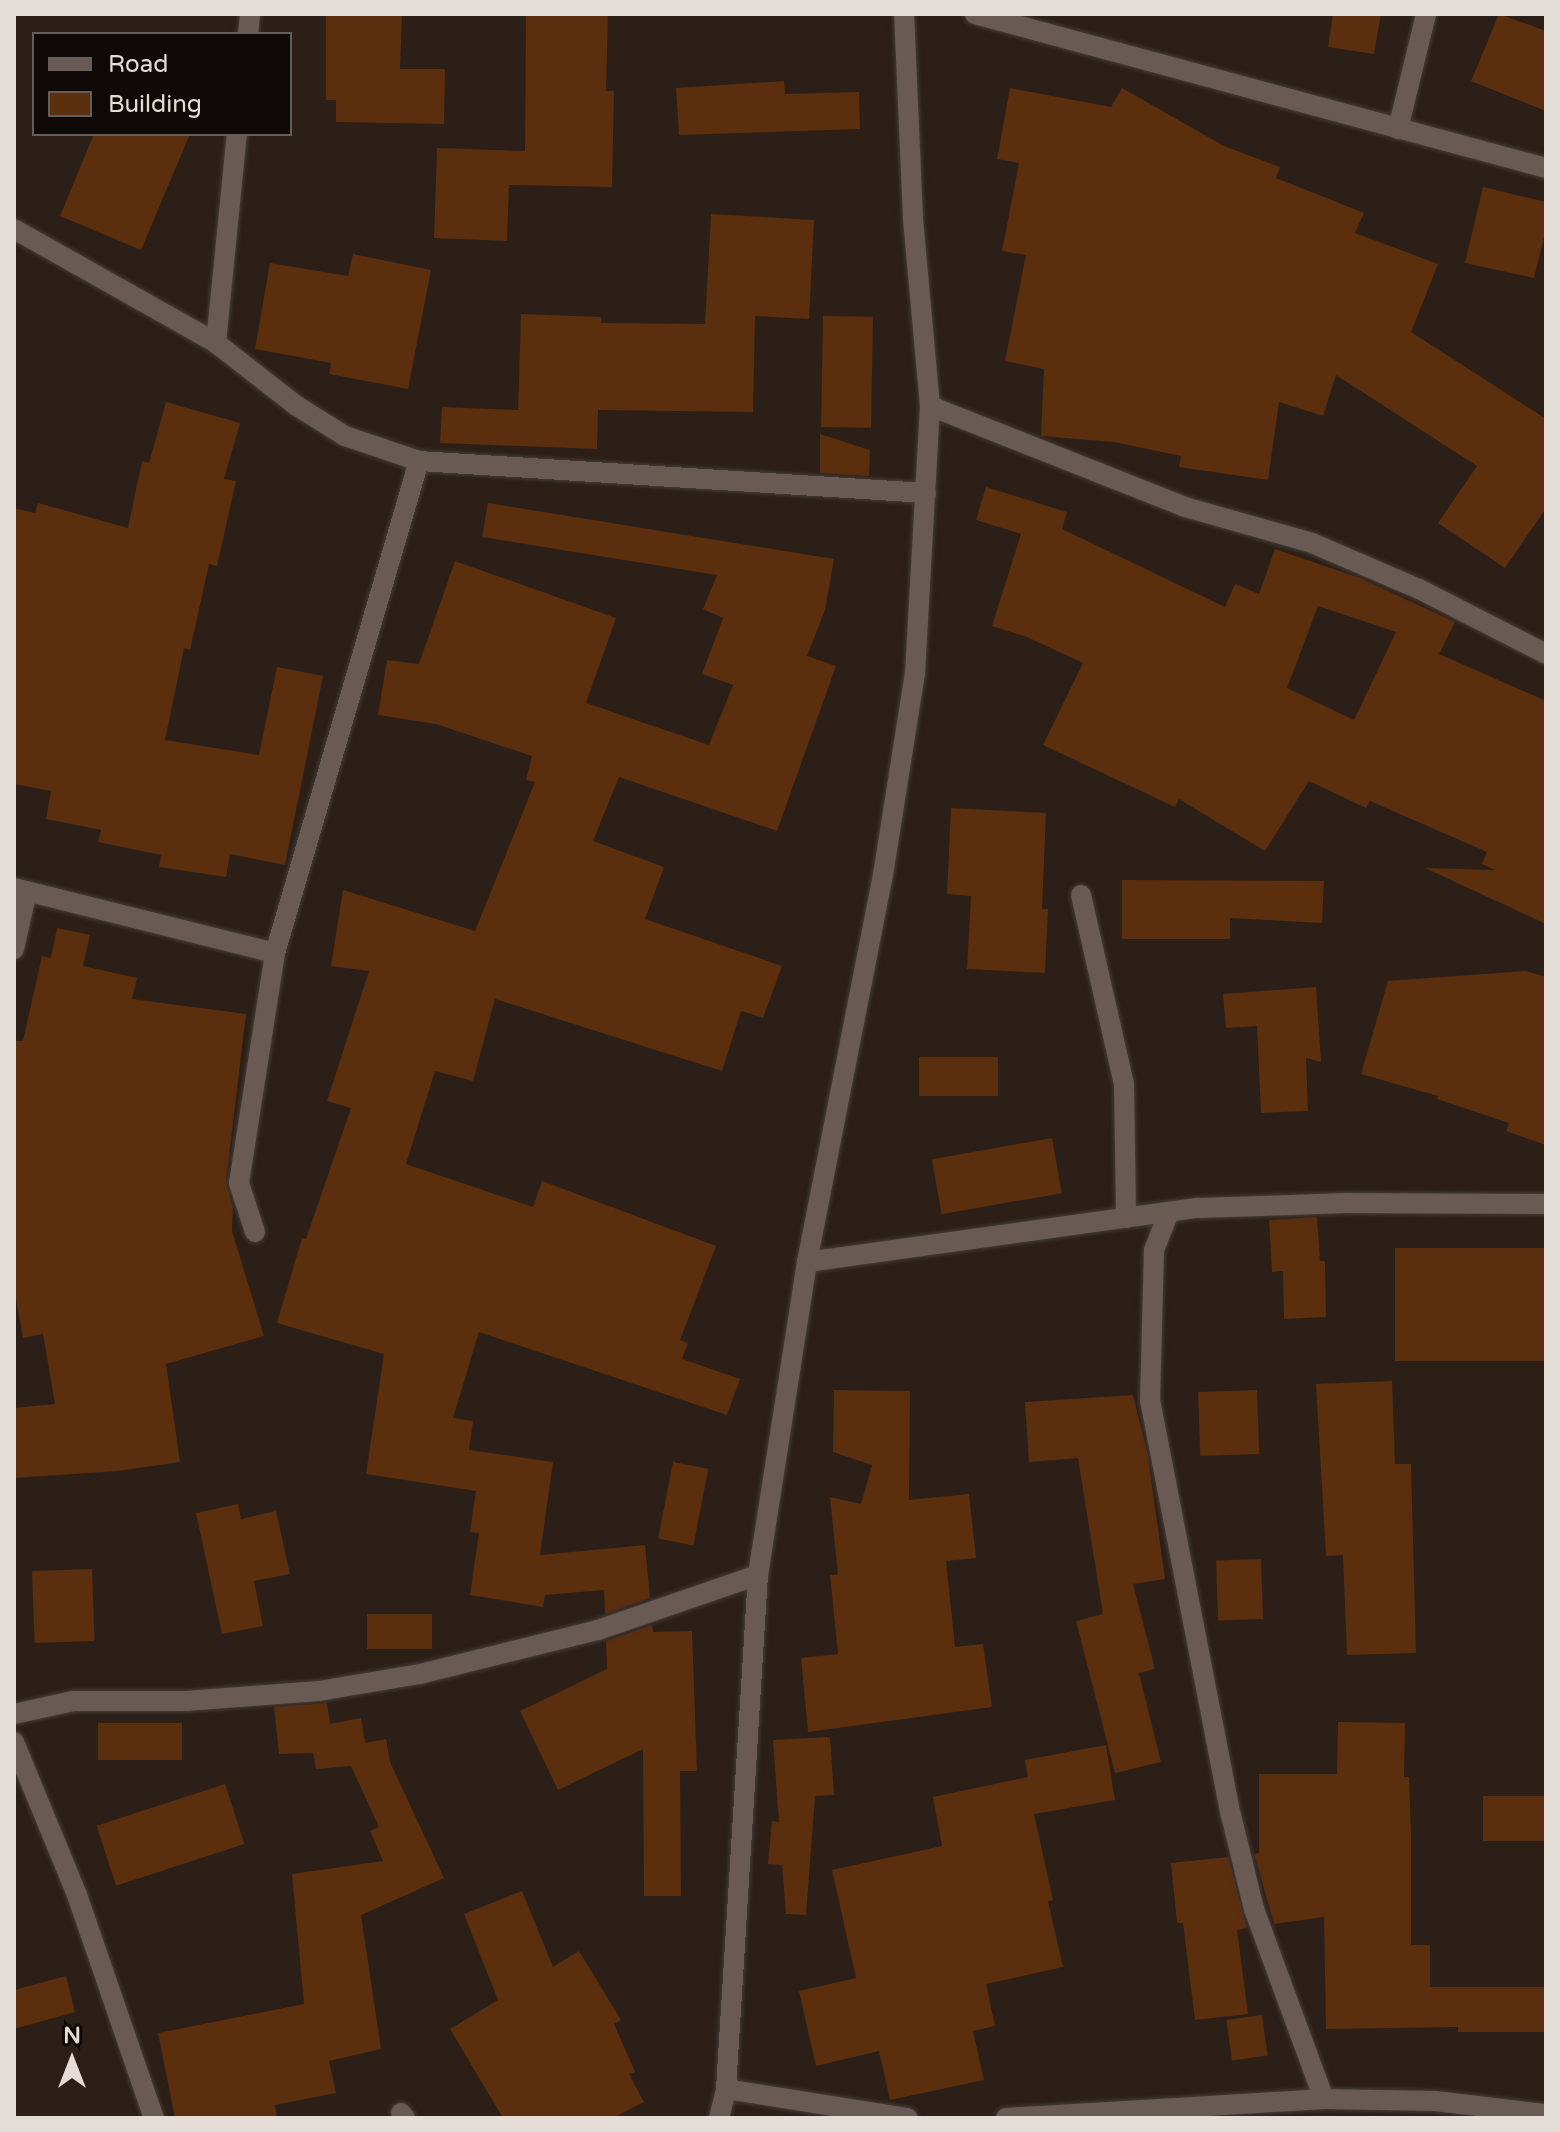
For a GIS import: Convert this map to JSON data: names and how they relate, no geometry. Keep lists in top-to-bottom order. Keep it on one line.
{"legend":["Road","Building"],"north":"top"}
